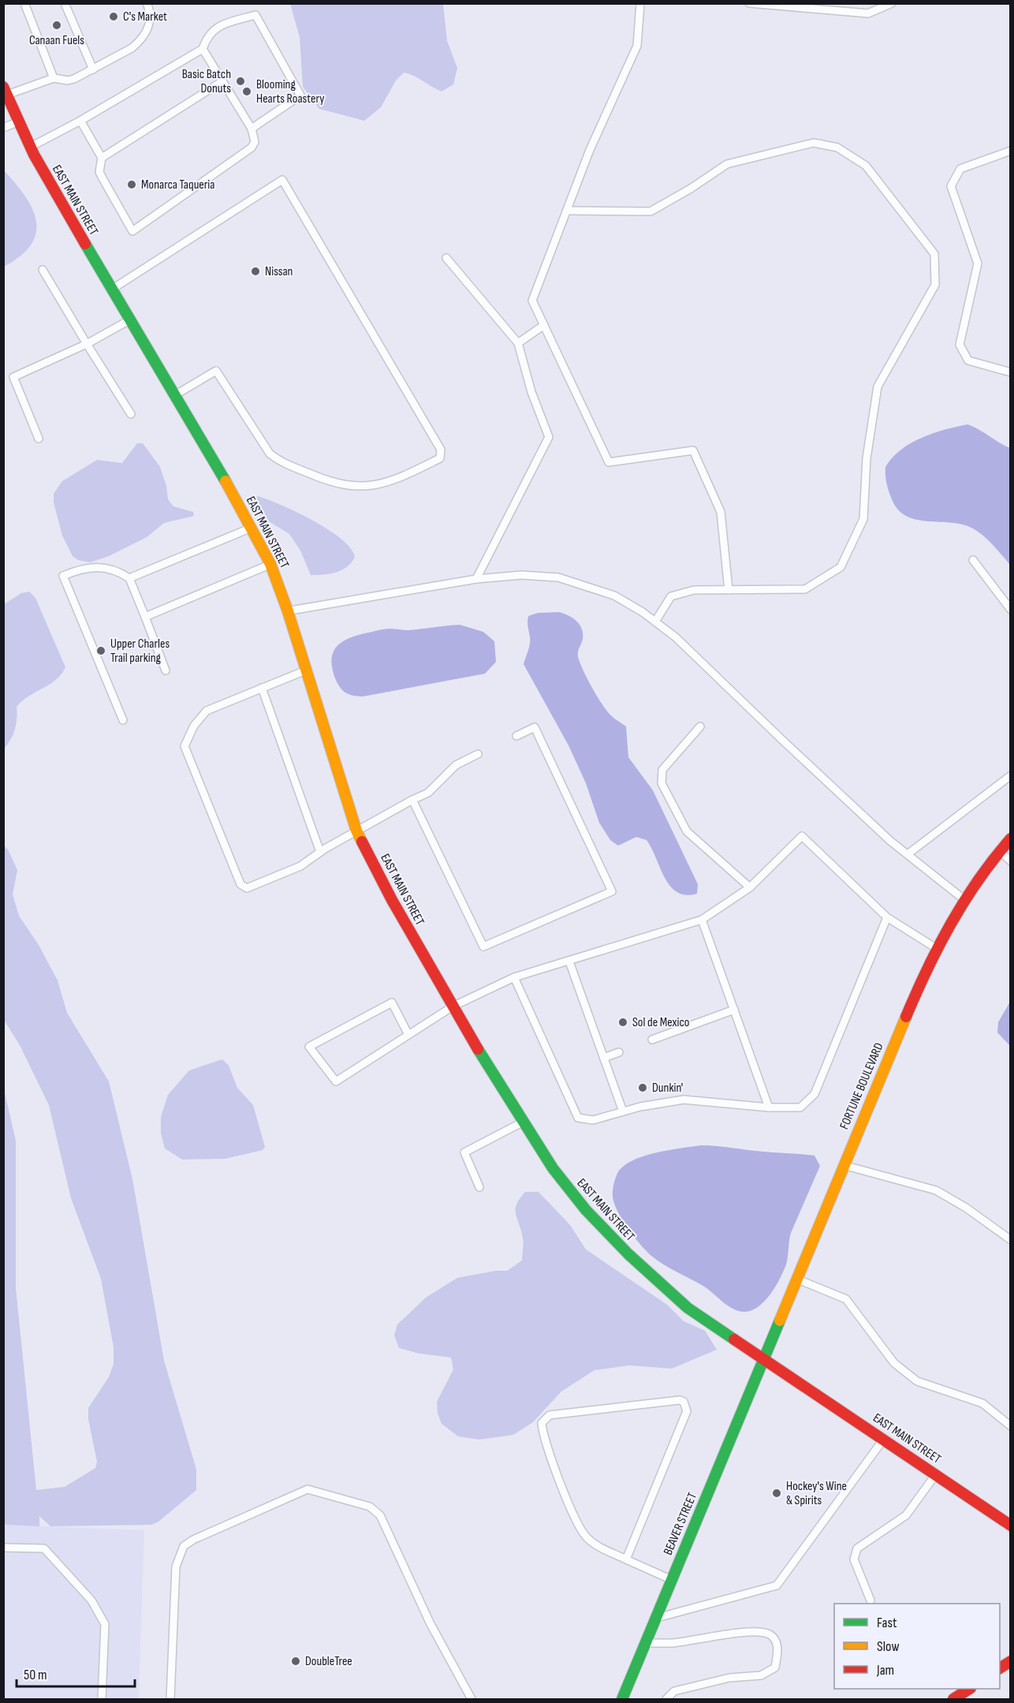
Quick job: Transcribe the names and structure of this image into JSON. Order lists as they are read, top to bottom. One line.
{"streets":{"main road":["EAST MAIN STREET","FORTUNE BOULEVARD","BEAVER STREET"]},"crossings":[["EAST MAIN STREET","FORTUNE BOULEVARD"],["EAST MAIN STREET","BEAVER STREET"],["FORTUNE BOULEVARD","BEAVER STREET"]],"places":["C's Market","Canaan Fuels","Basic Batch Donuts","Blooming Hearts Roastery","Monarca Taqueria","Nissan","Upper Charles Trail parking","Sol de Mexico","Dunkin'","Hockey's Wine & Spirits","DoubleTree"],"legend":["Fast","Slow","Jam"],"scale_bar":"50 m"}
